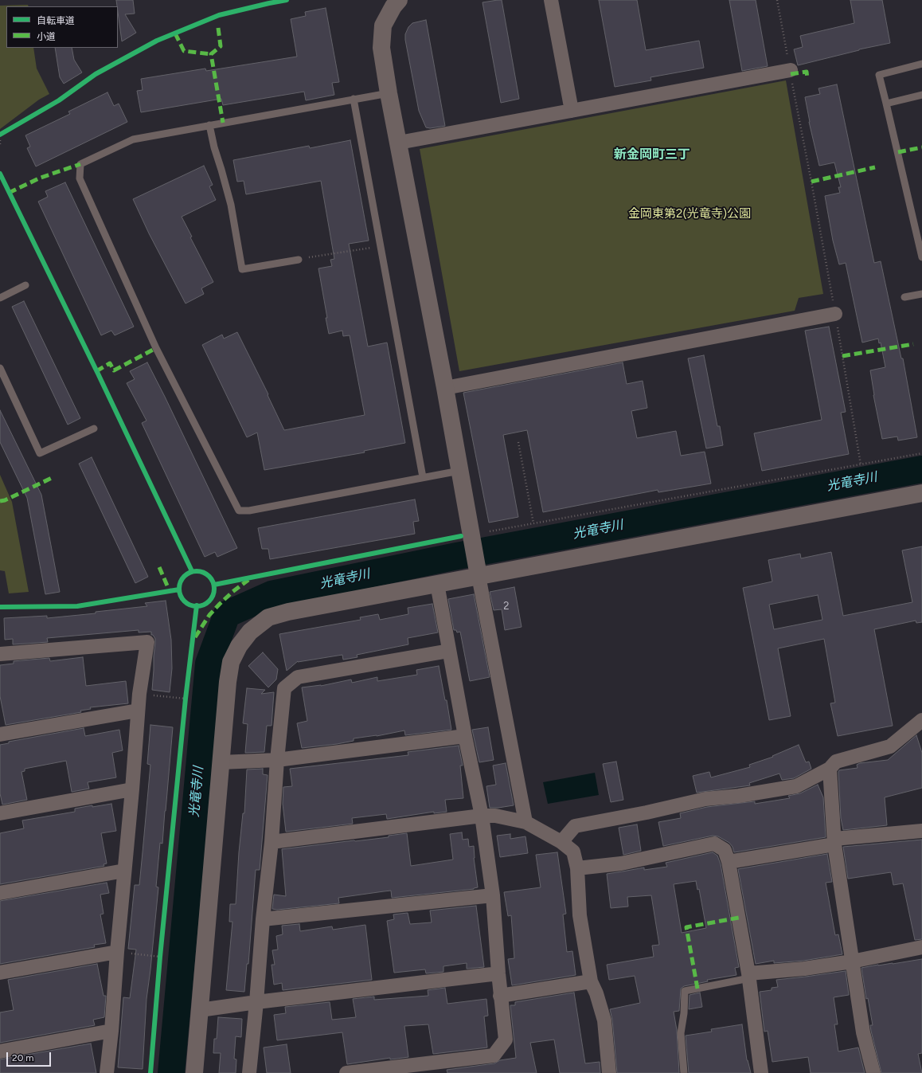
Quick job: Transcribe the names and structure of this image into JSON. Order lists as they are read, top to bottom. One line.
{"districts":["新金岡町三丁"],"water":["光竜寺川"],"parks":["金岡東第2(光竜寺)公園"],"house_numbers":["2"],"legend":["自転車道","小道"],"scale_bar":"20 m"}
